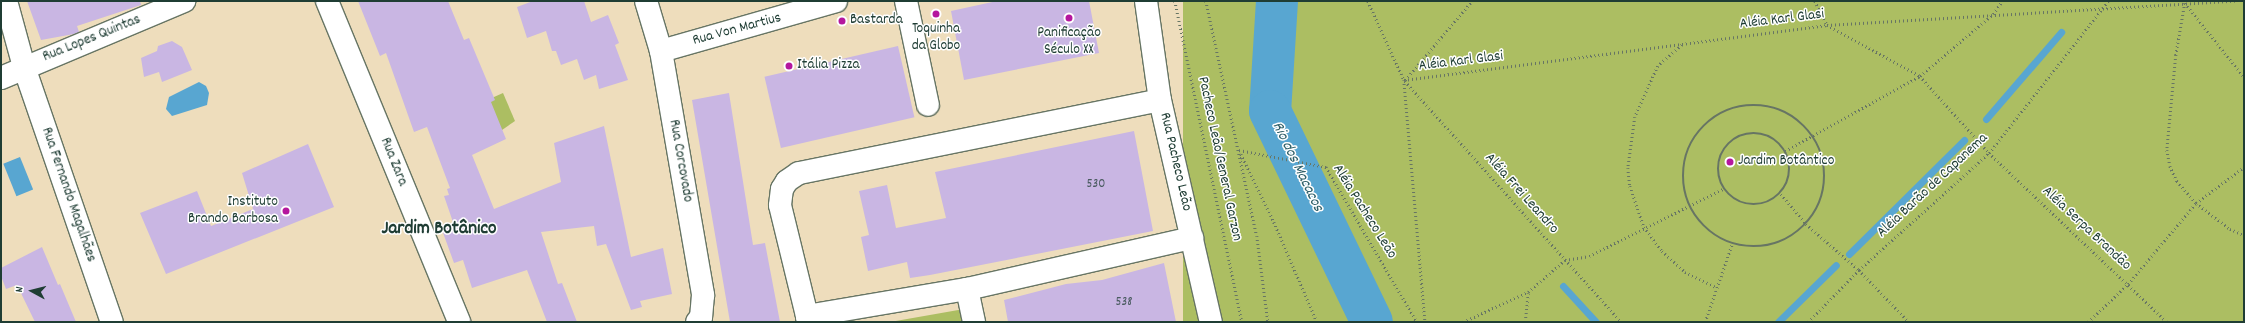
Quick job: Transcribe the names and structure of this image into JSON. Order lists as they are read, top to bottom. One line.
{"streets":{"street":["Rua Von Martius","Rua Lopes Quintas","Rua Corcovado","Rua Zara","Rua Pacheco Leão","Rua Fernando Magalhães"],"path":["Aléia Karl Glasi","Pacheco Leão/General Garzon","Aléia Barão de Capanema","Aléia Frei Leandro","Aléia Pacheco Leão","Aléia Serpa Brandão"]},"crossings":[["Aléia Karl Glasi","Aléia Barão de Capanema"],["Aléia Karl Glasi","Aléia Frei Leandro"],["Aléia Karl Glasi","Aléia Serpa Brandão"],["Rua Von Martius","Rua Corcovado"],["Rua Lopes Quintas","Rua Fernando Magalhães"],["Aléia Barão de Capanema","Aléia Serpa Brandão"]],"districts":["Jardim Botânico"],"water":["Rio dos Macacos"],"places":["Toquinha da Globo","Panificação Século XX","Bastarda","Itália Pizza","Jardim Botântico","Instituto Brando Barbosa"],"house_numbers":["530","538"],"north":"left"}
